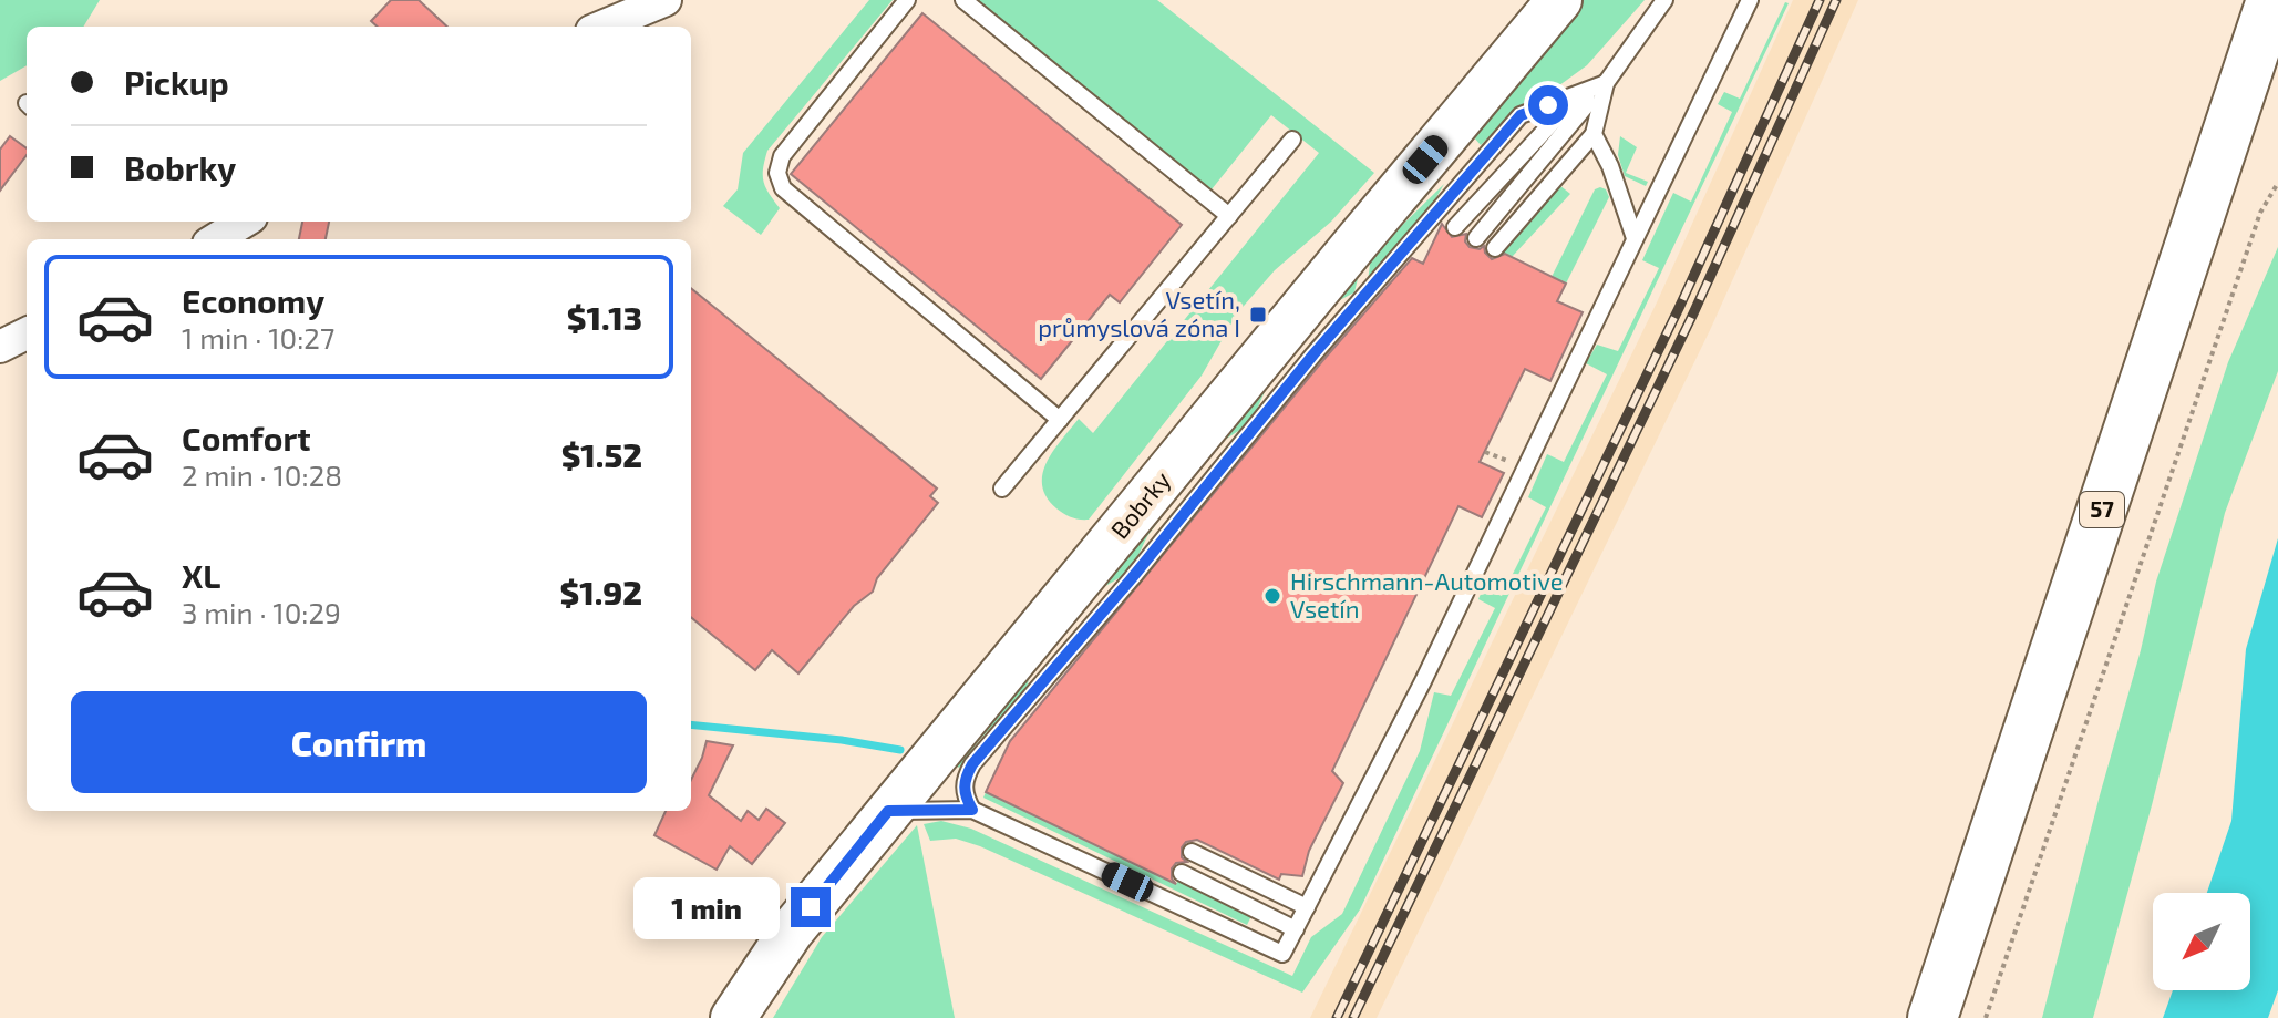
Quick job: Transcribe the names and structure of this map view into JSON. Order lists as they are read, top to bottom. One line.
{"streets":{"main road":["57"],"street":["Bobrky"]},"places":{"transit":["Vsetín, průmyslová zóna I"],"other":["Hirschmann-Automotive Vsetín"]},"north":"bottom left","page":{"banner":["Pickup","Bobrky"],"list":[{"name":"Economy","note":"1 min · 10:27","value":"$1.13"},{"name":"Comfort","note":"2 min · 10:28","value":"$1.52"},{"name":"XL","note":"3 min · 10:29","value":"$1.92"}],"buttons":"Confirm","bubble":"1 min"}}
